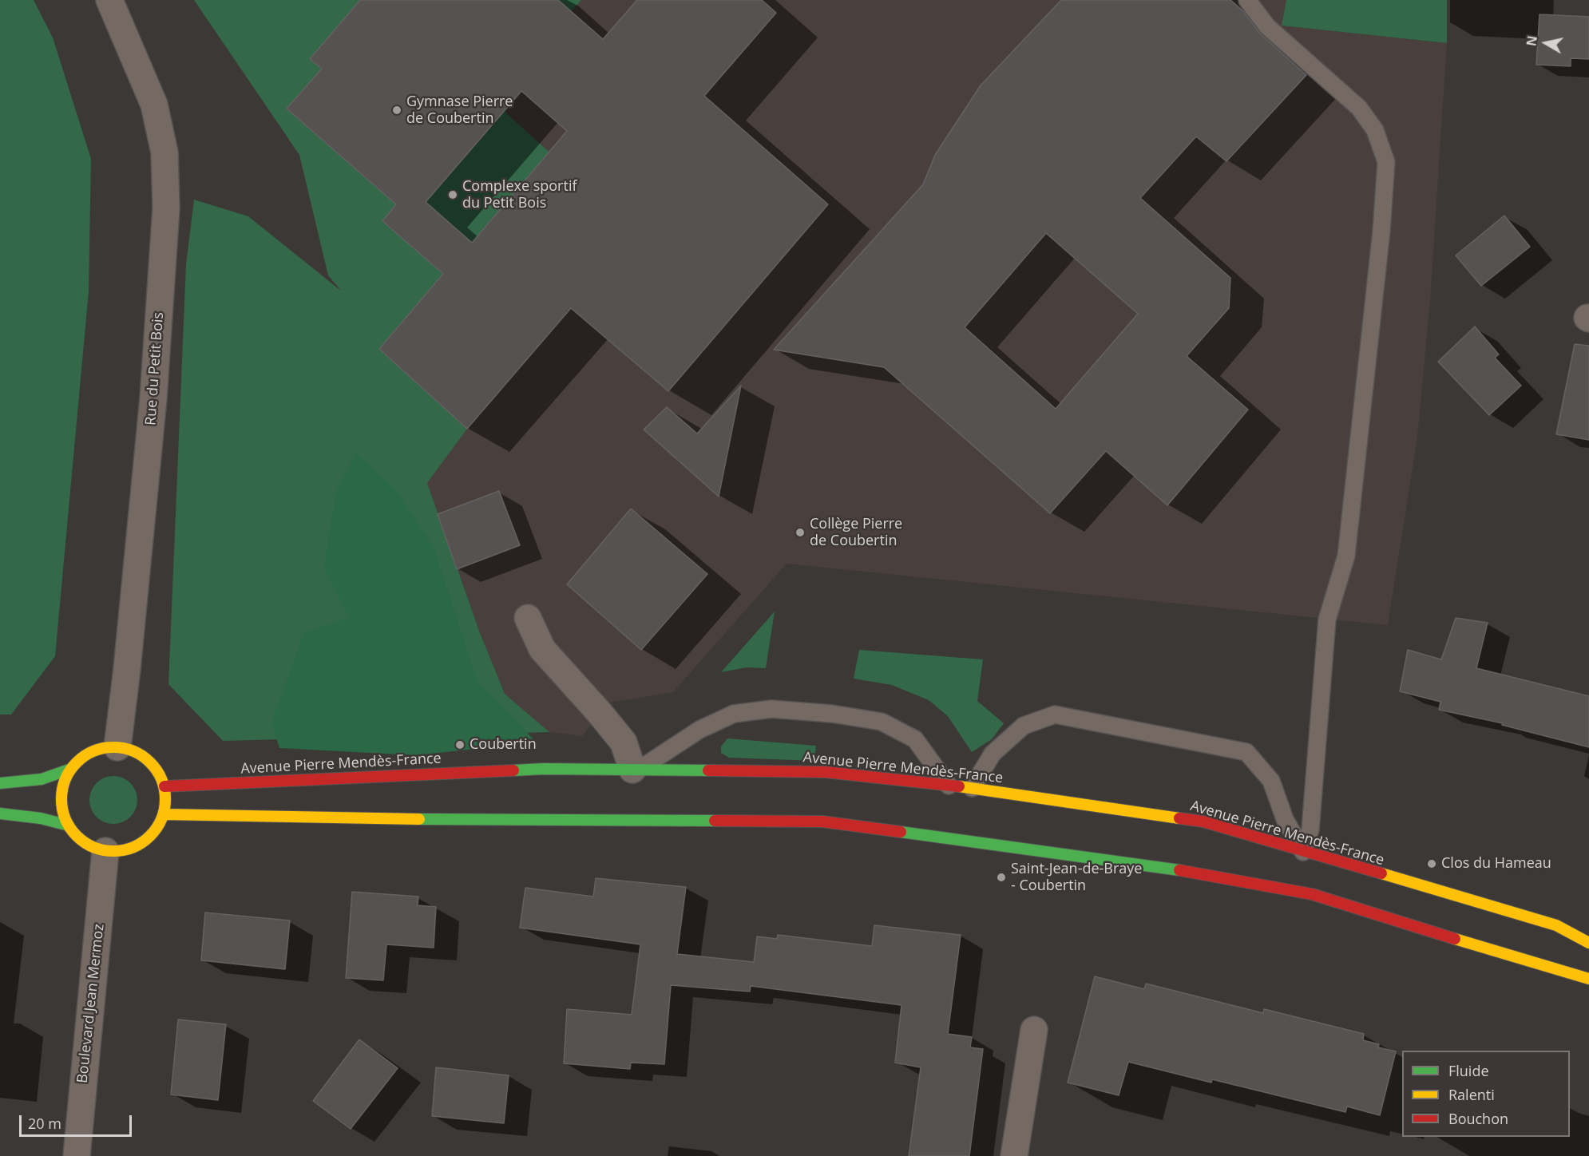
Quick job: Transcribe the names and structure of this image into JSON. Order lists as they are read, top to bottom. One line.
{"streets":{"street":["Rue du Petit Bois","Avenue Pierre Mendès-France","Boulevard Jean Mermoz"]},"crossings":[["Rue du Petit Bois","Avenue Pierre Mendès-France"],["Rue du Petit Bois","Boulevard Jean Mermoz"],["Avenue Pierre Mendès-France","Boulevard Jean Mermoz"]],"places":["Gymnase Pierre de Coubertin","Complexe sportif du Petit Bois","Collège Pierre de Coubertin","Coubertin","Clos du Hameau","Saint-Jean-de-Braye - Coubertin"],"legend":["Fluide","Ralenti","Bouchon"],"scale_bar":"20 m","north":"left"}
